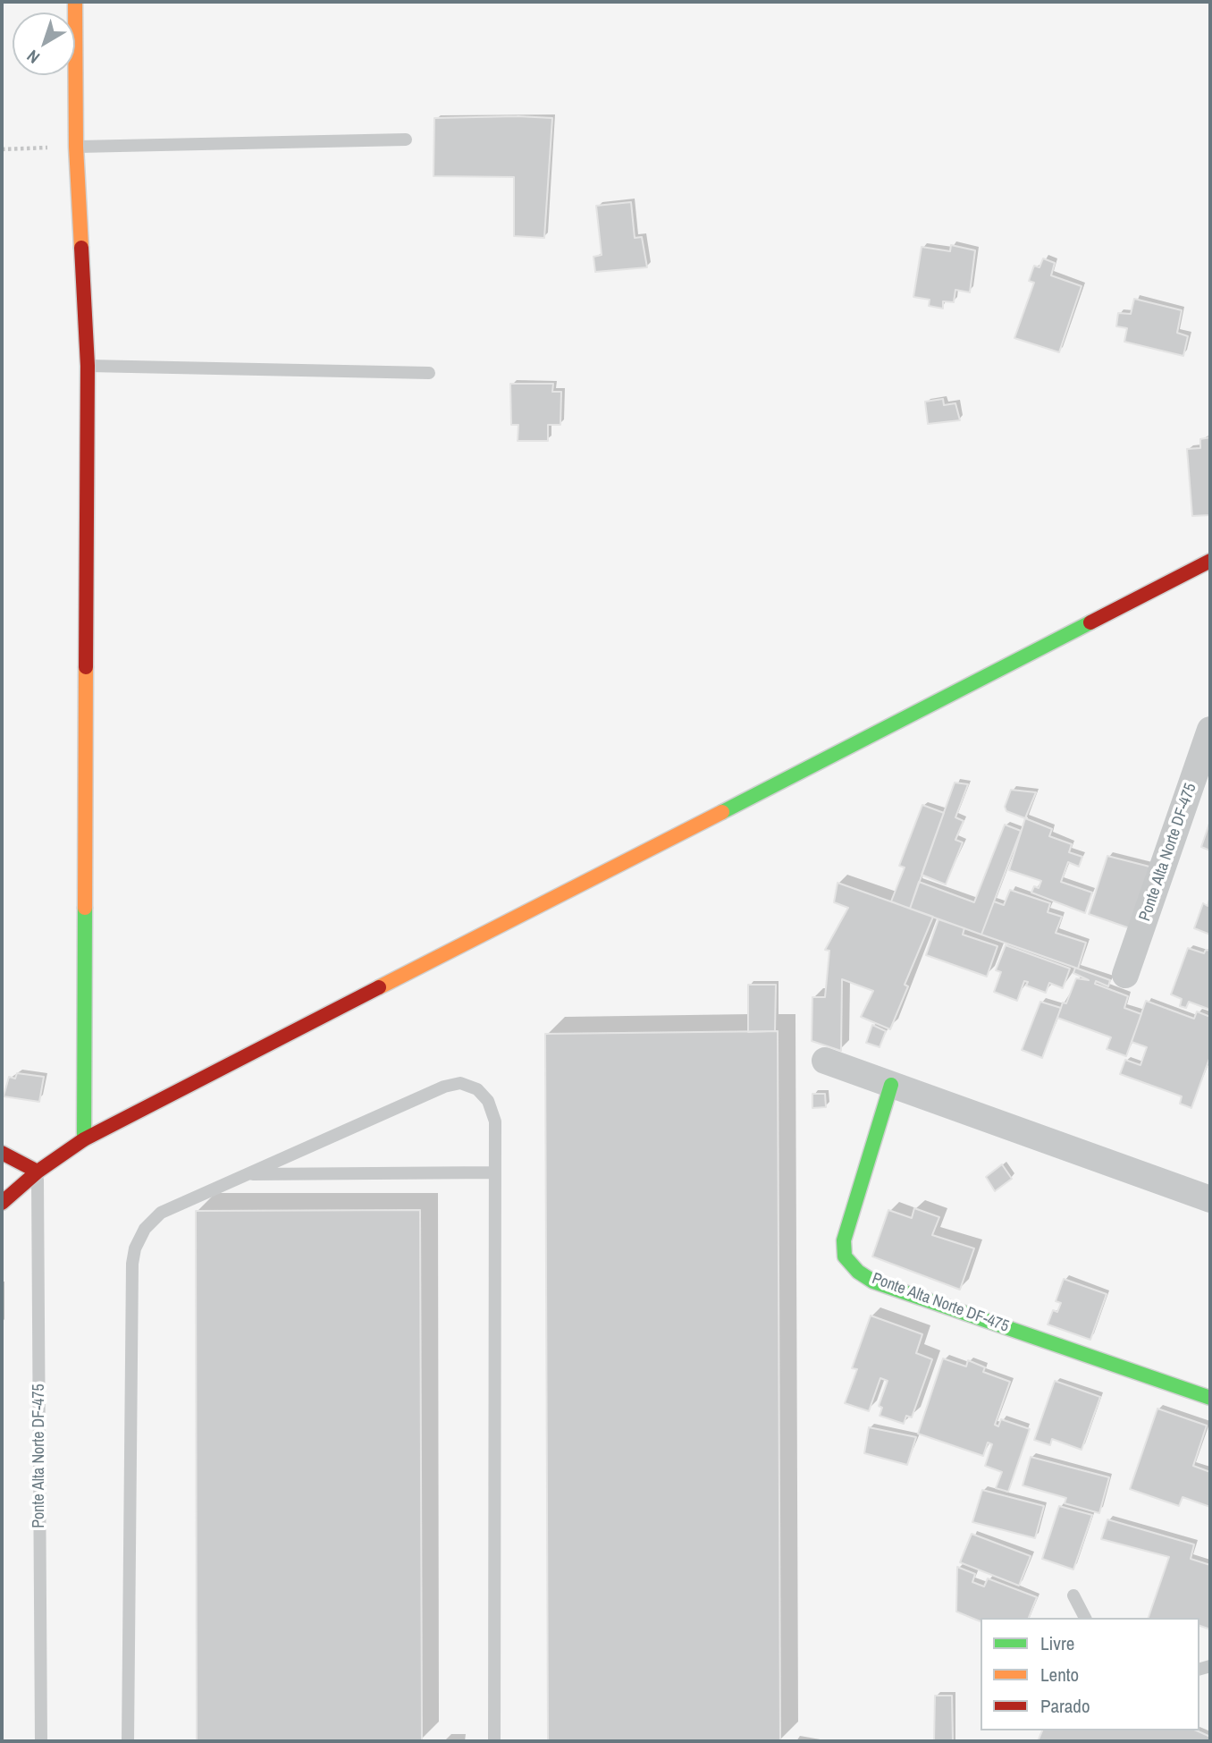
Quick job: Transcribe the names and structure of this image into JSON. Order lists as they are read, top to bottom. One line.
{"streets":{"street":["Ponte Alta Norte DF-475"]},"legend":["Livre","Lento","Parado"],"north":"bottom left"}
